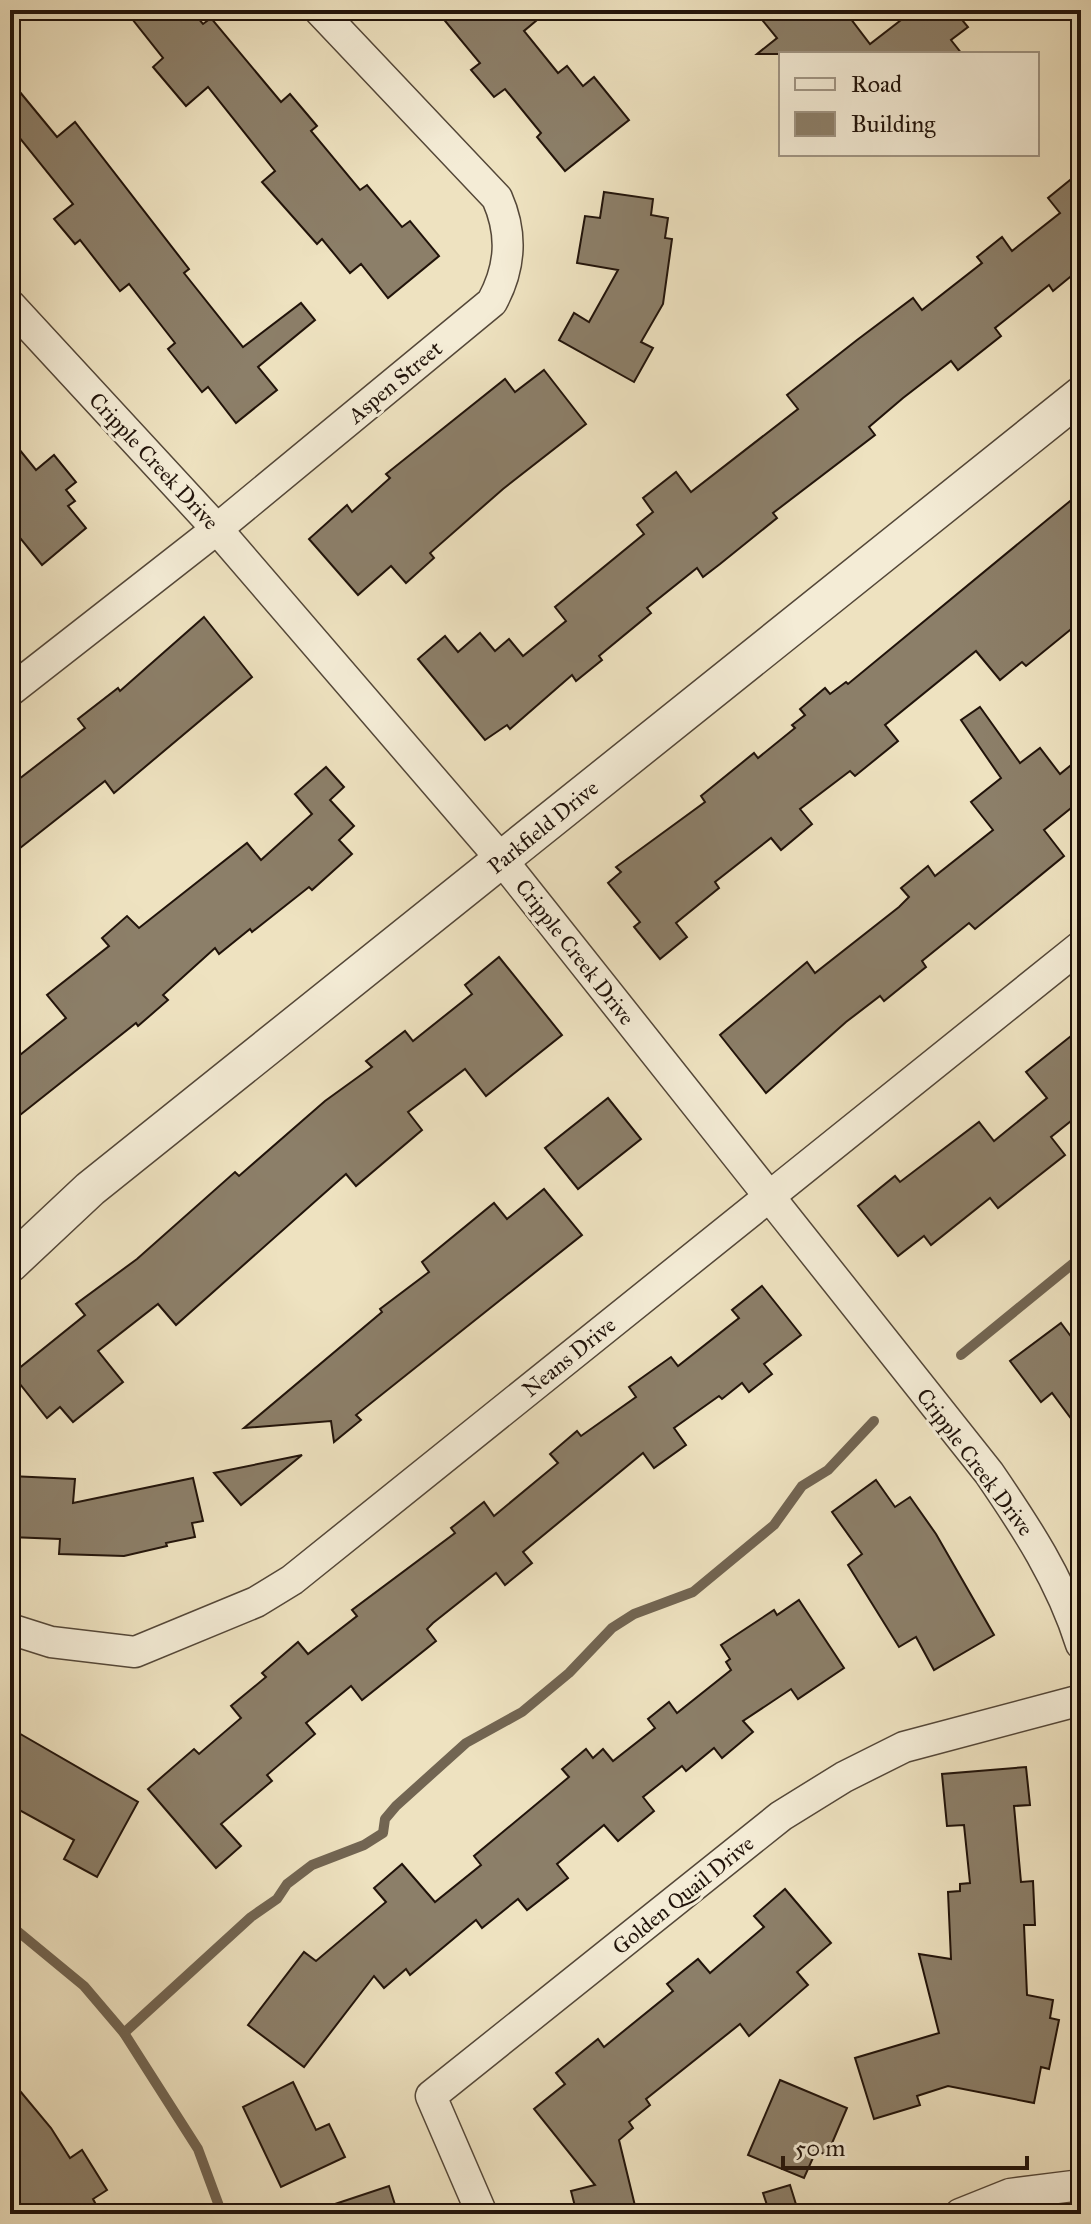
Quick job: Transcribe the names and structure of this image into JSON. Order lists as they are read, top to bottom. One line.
{"streets":{"street":["Aspen Street","Cripple Creek Drive","Parkfield Drive","Neans Drive","Golden Quail Drive"]},"crossings":[["Aspen Street","Cripple Creek Drive"],["Cripple Creek Drive","Parkfield Drive"],["Cripple Creek Drive","Neans Drive"]],"legend":["Road","Building"],"scale_bar":"50 m"}
